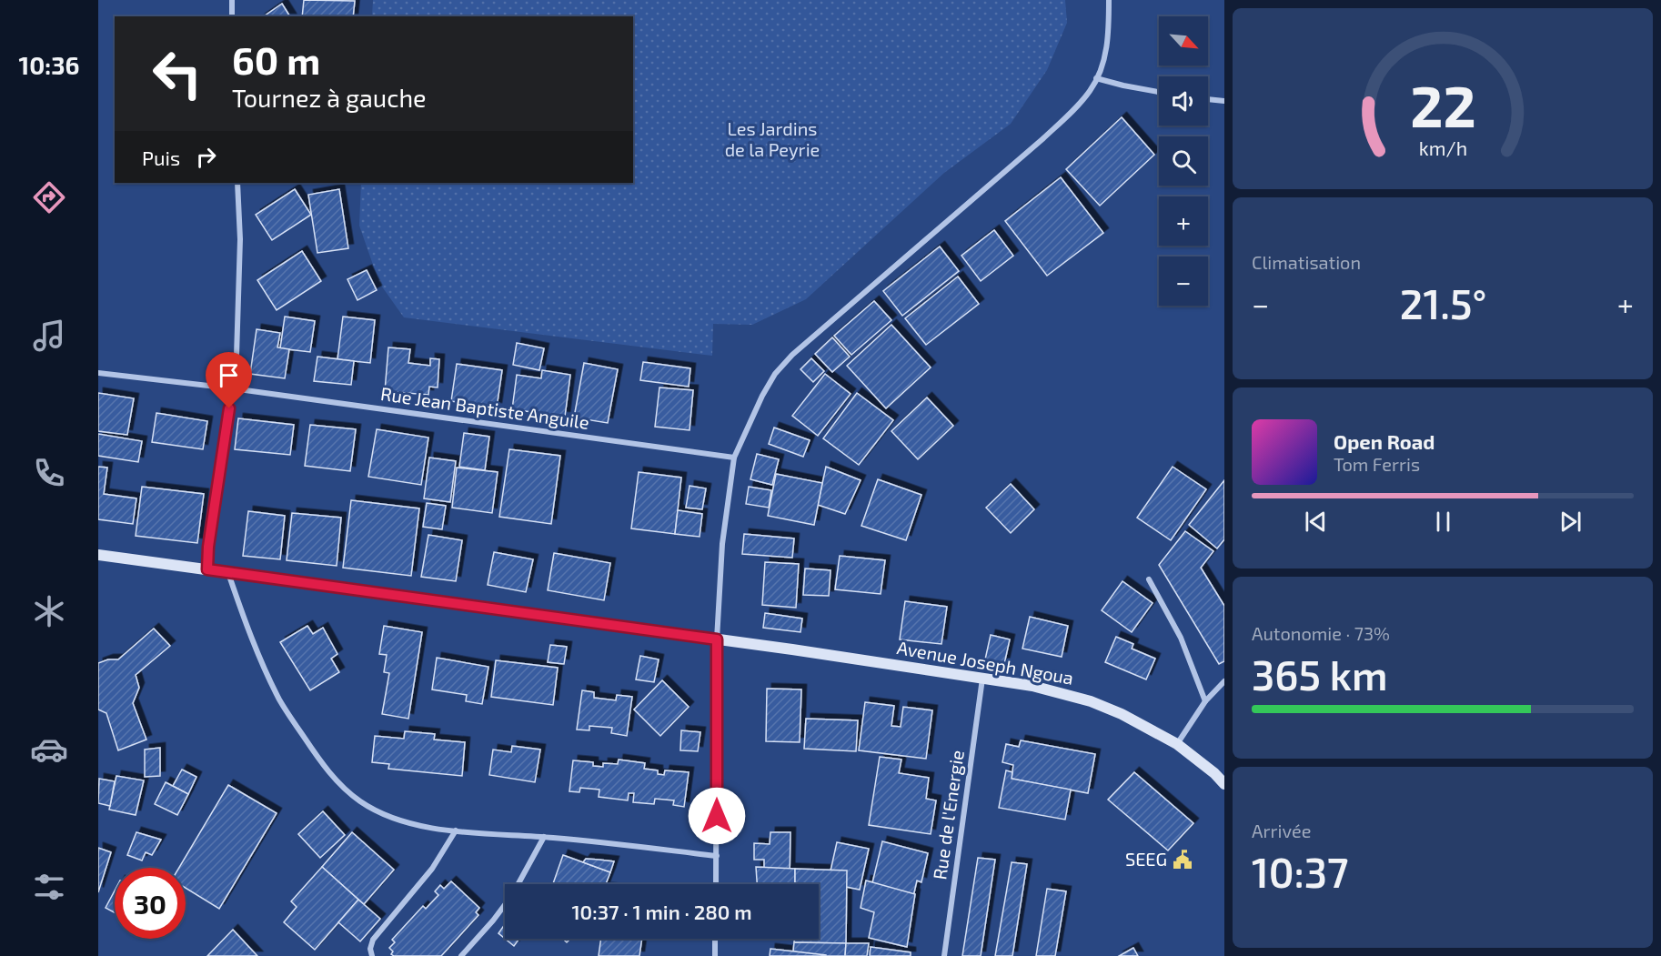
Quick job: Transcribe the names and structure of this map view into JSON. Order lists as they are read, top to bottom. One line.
{"streets":{"main road":["Avenue Joseph Ngoua"],"street":["Rue Jean Baptiste Anguile","Rue de l'Energie"]},"crossings":[["Avenue Joseph Ngoua","Rue de l'Energie"]],"parks":["Les Jardins de la Peyrie"],"places":{"public building":["SEEG"]},"north":"bottom right","page":{"tabs":"10:36","map_buttons":["+","−"],"turn":["60 m","Tournez à gauche"],"then":"Puis","tile":["Climatisation",["Autonomie · 73%","365 km"],["Arrivée","10:37"]],"heat":["−","21.5°","+"],"song":["Open Road","Tom Ferris"],"limit":"30","trip":"10:37 · 1 min · 280 m","gauge":["22","km/h"]}}
